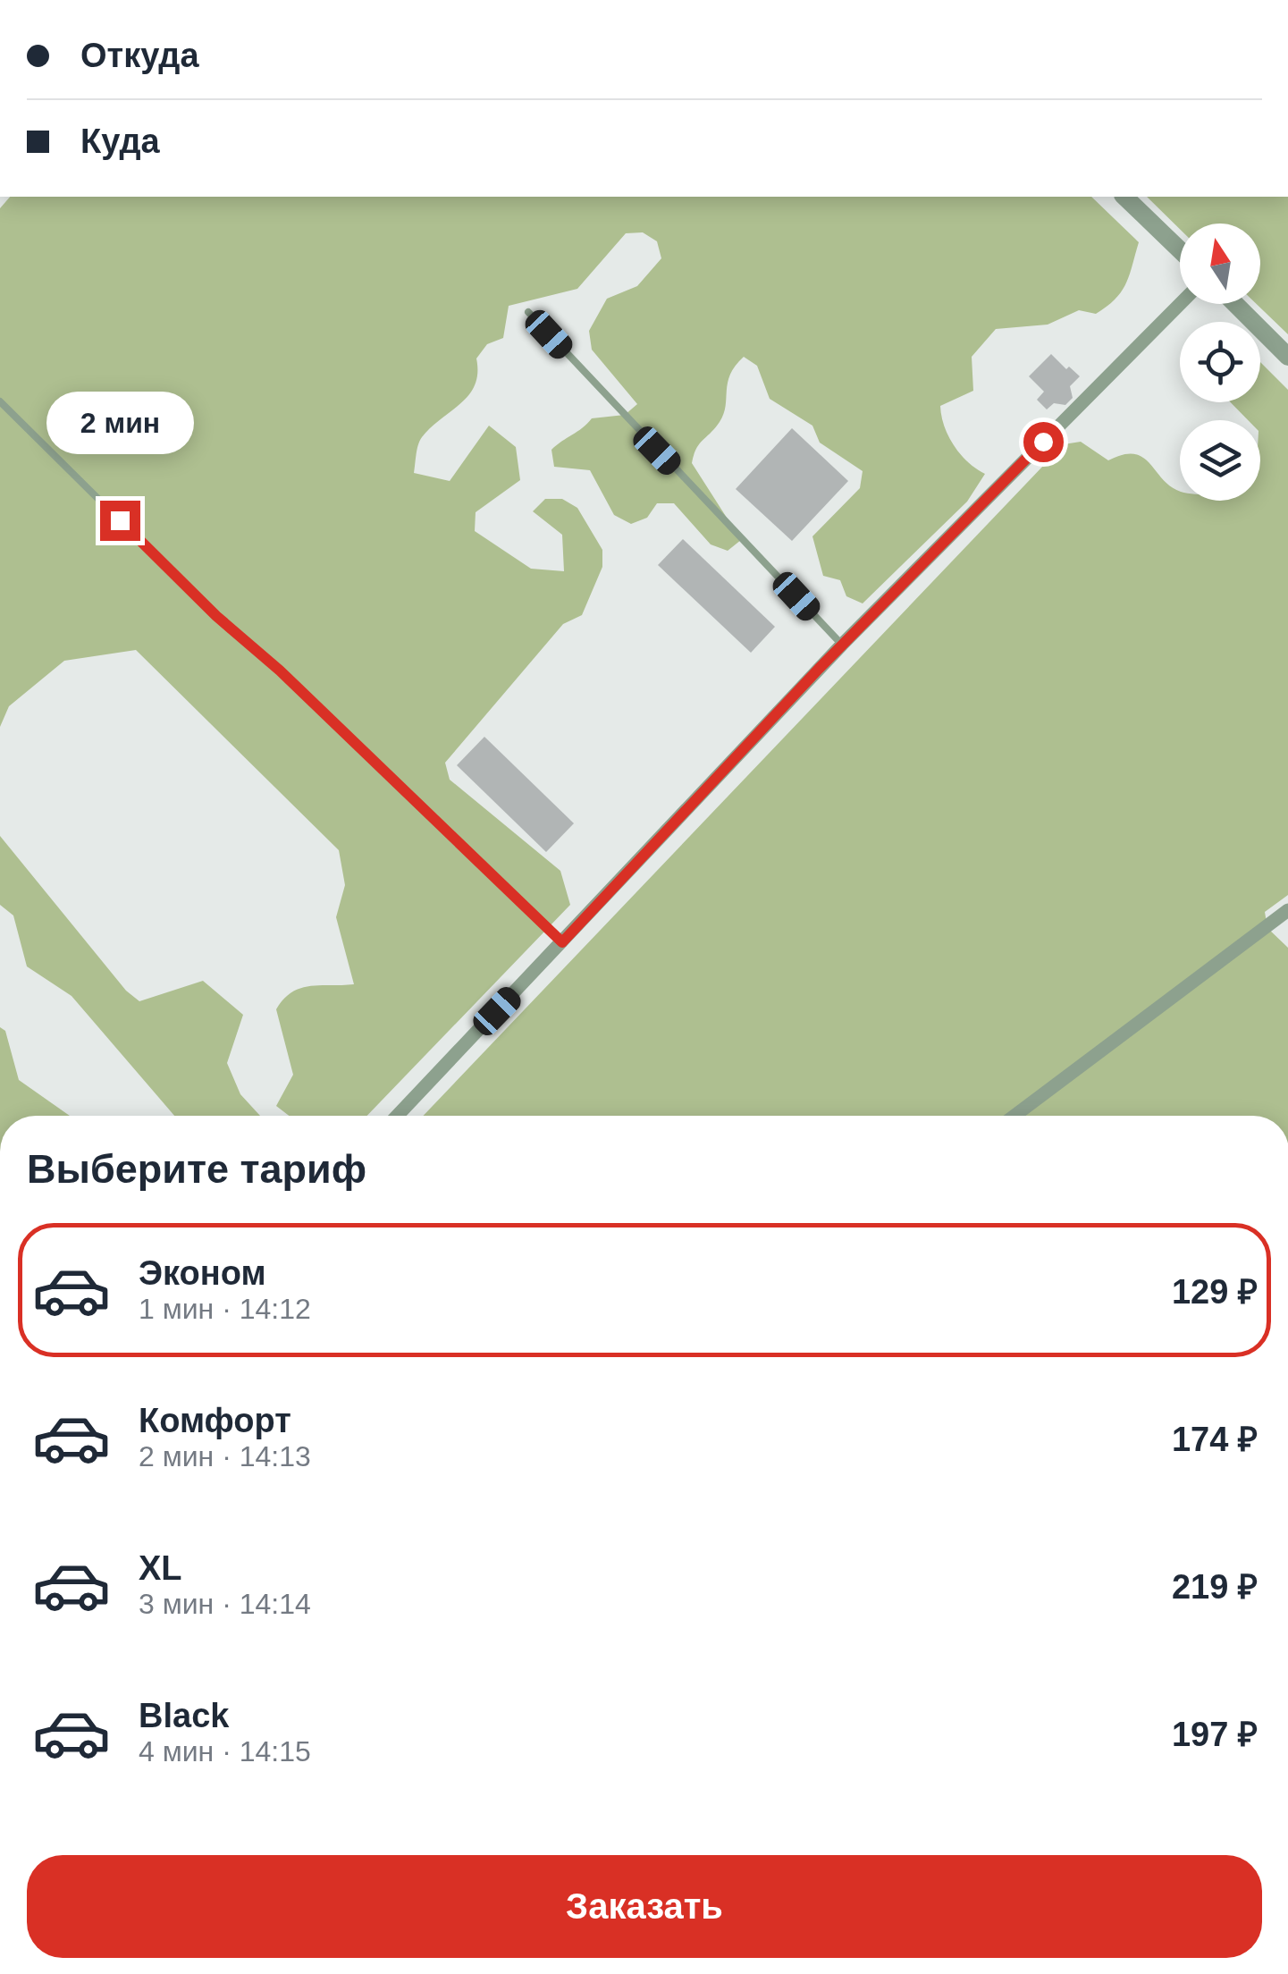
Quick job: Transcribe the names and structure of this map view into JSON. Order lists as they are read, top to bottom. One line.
{"north":"top","page":{"banner":["Откуда","Куда"],"bubble":"2 мин","heading":"Выберите тариф","list":[{"name":"Эконом","note":"1 мин · 14:12","value":"129 ₽"},{"name":"Комфорт","note":"2 мин · 14:13","value":"174 ₽"},{"name":"XL","note":"3 мин · 14:14","value":"219 ₽"},{"name":"Black","note":"4 мин · 14:15","value":"197 ₽"}],"buttons":"Заказать"}}
